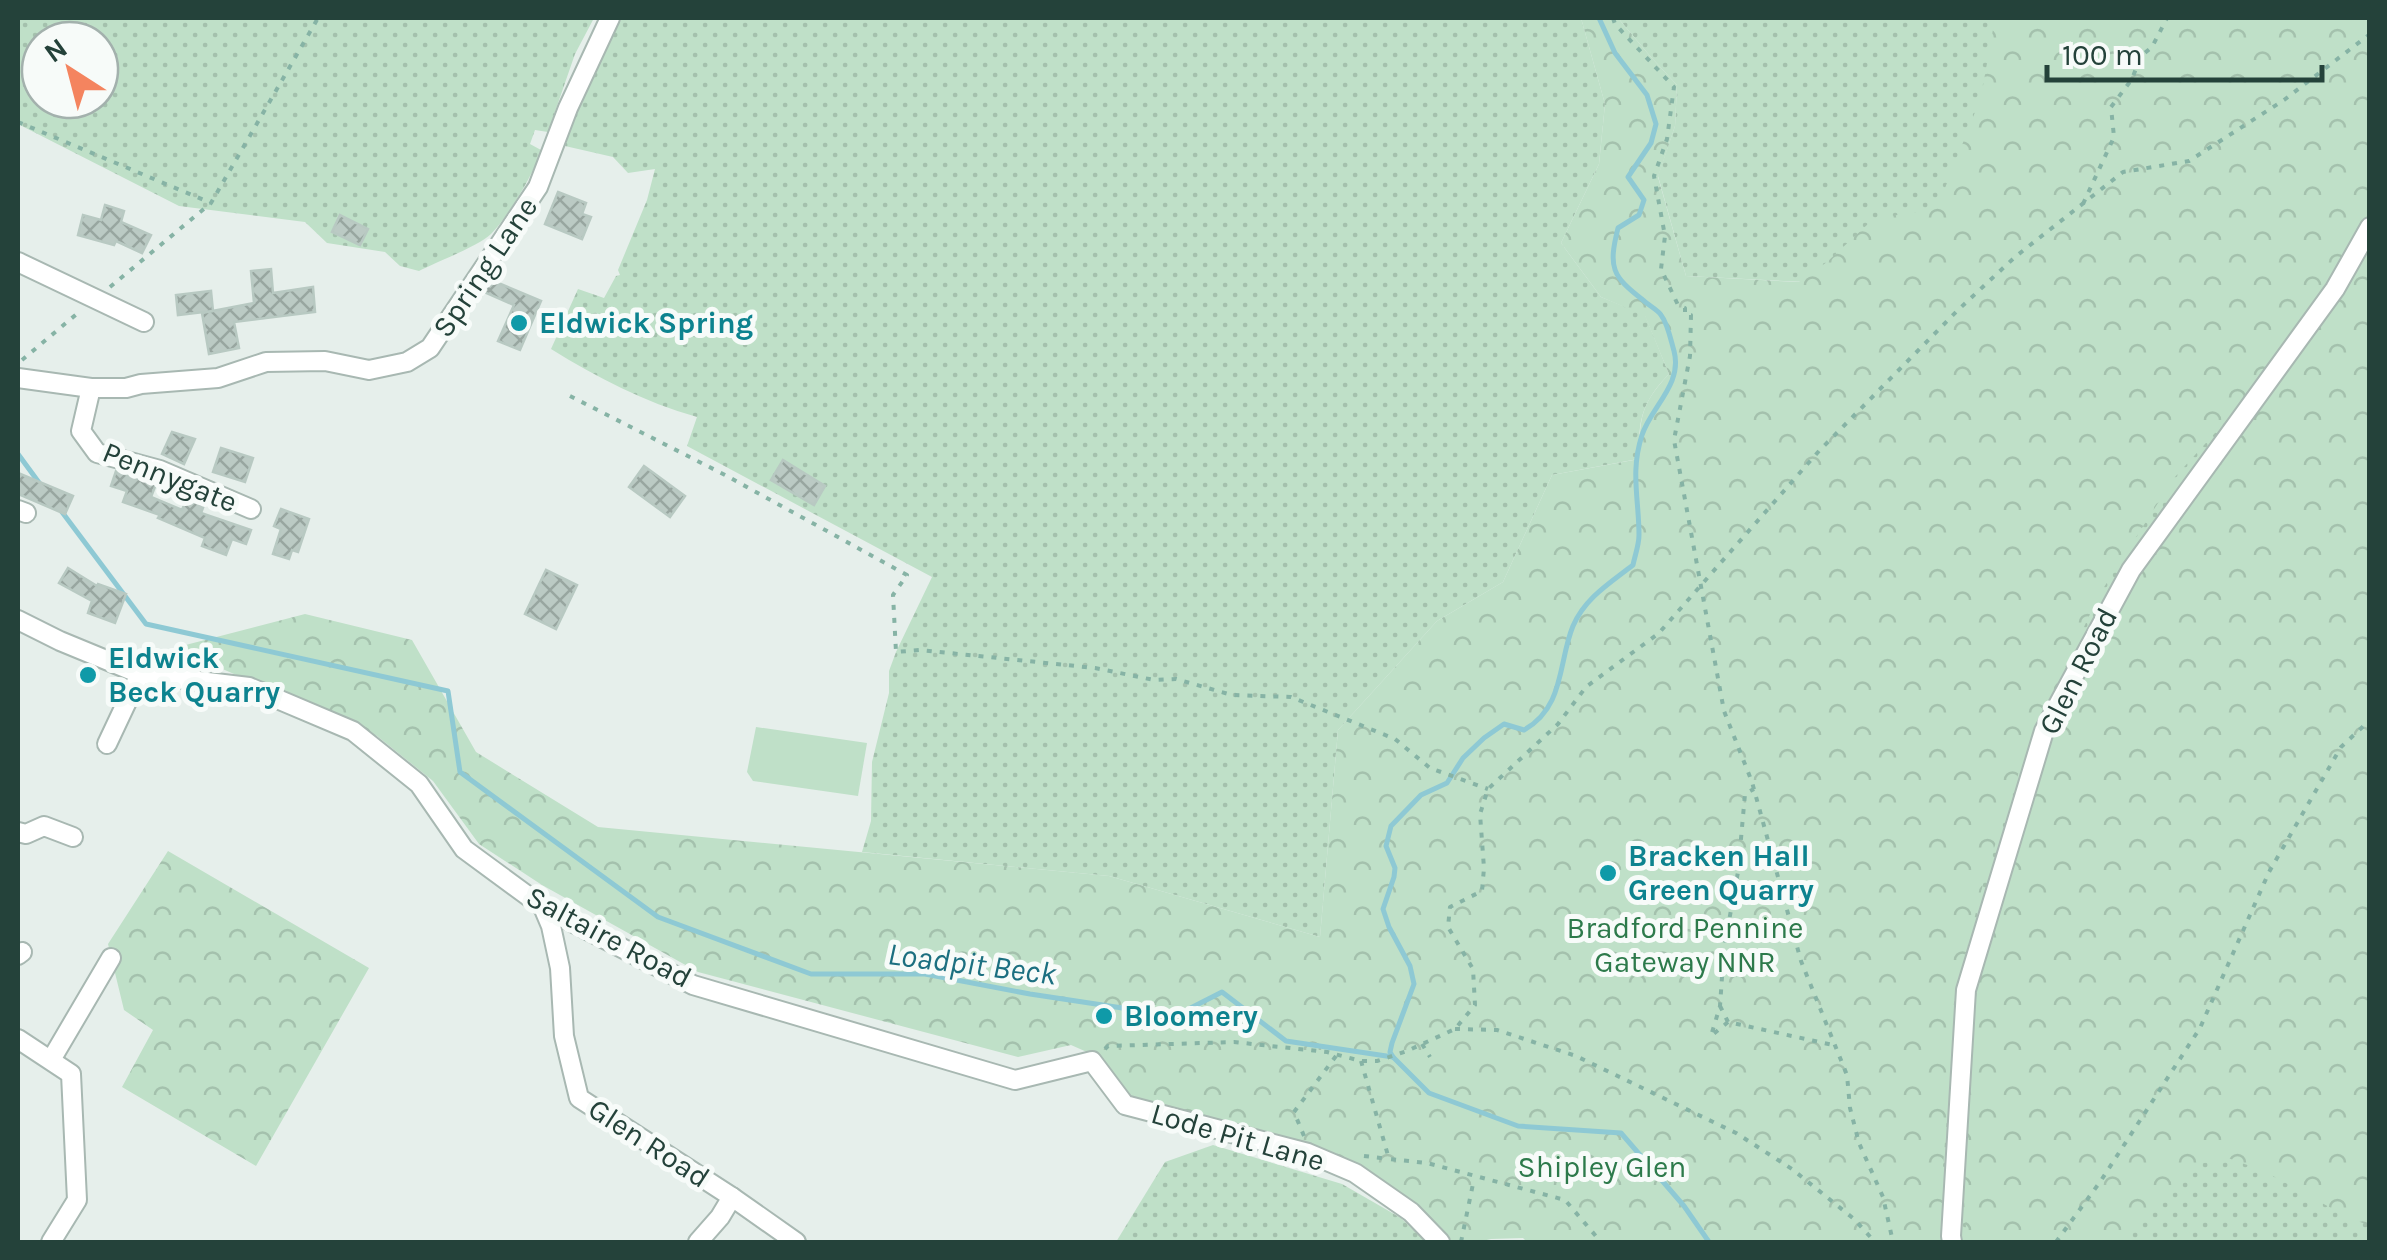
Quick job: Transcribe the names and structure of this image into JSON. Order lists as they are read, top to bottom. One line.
{"streets":{"street":["Spring Lane","Pennygate","Glen Road","Saltaire Road","Lode Pit Lane"]},"crossings":[["Spring Lane","Pennygate"],["Glen Road","Saltaire Road"],["Saltaire Road","Lode Pit Lane"]],"water":["Loadpit Beck"],"parks":["Bradford Pennine Gateway NNR","Shipley Glen"],"places":["Eldwick Spring","Eldwick Beck Quarry","Bracken Hall Green Quarry","Bloomery"],"scale_bar":"100 m","north":"top left"}
